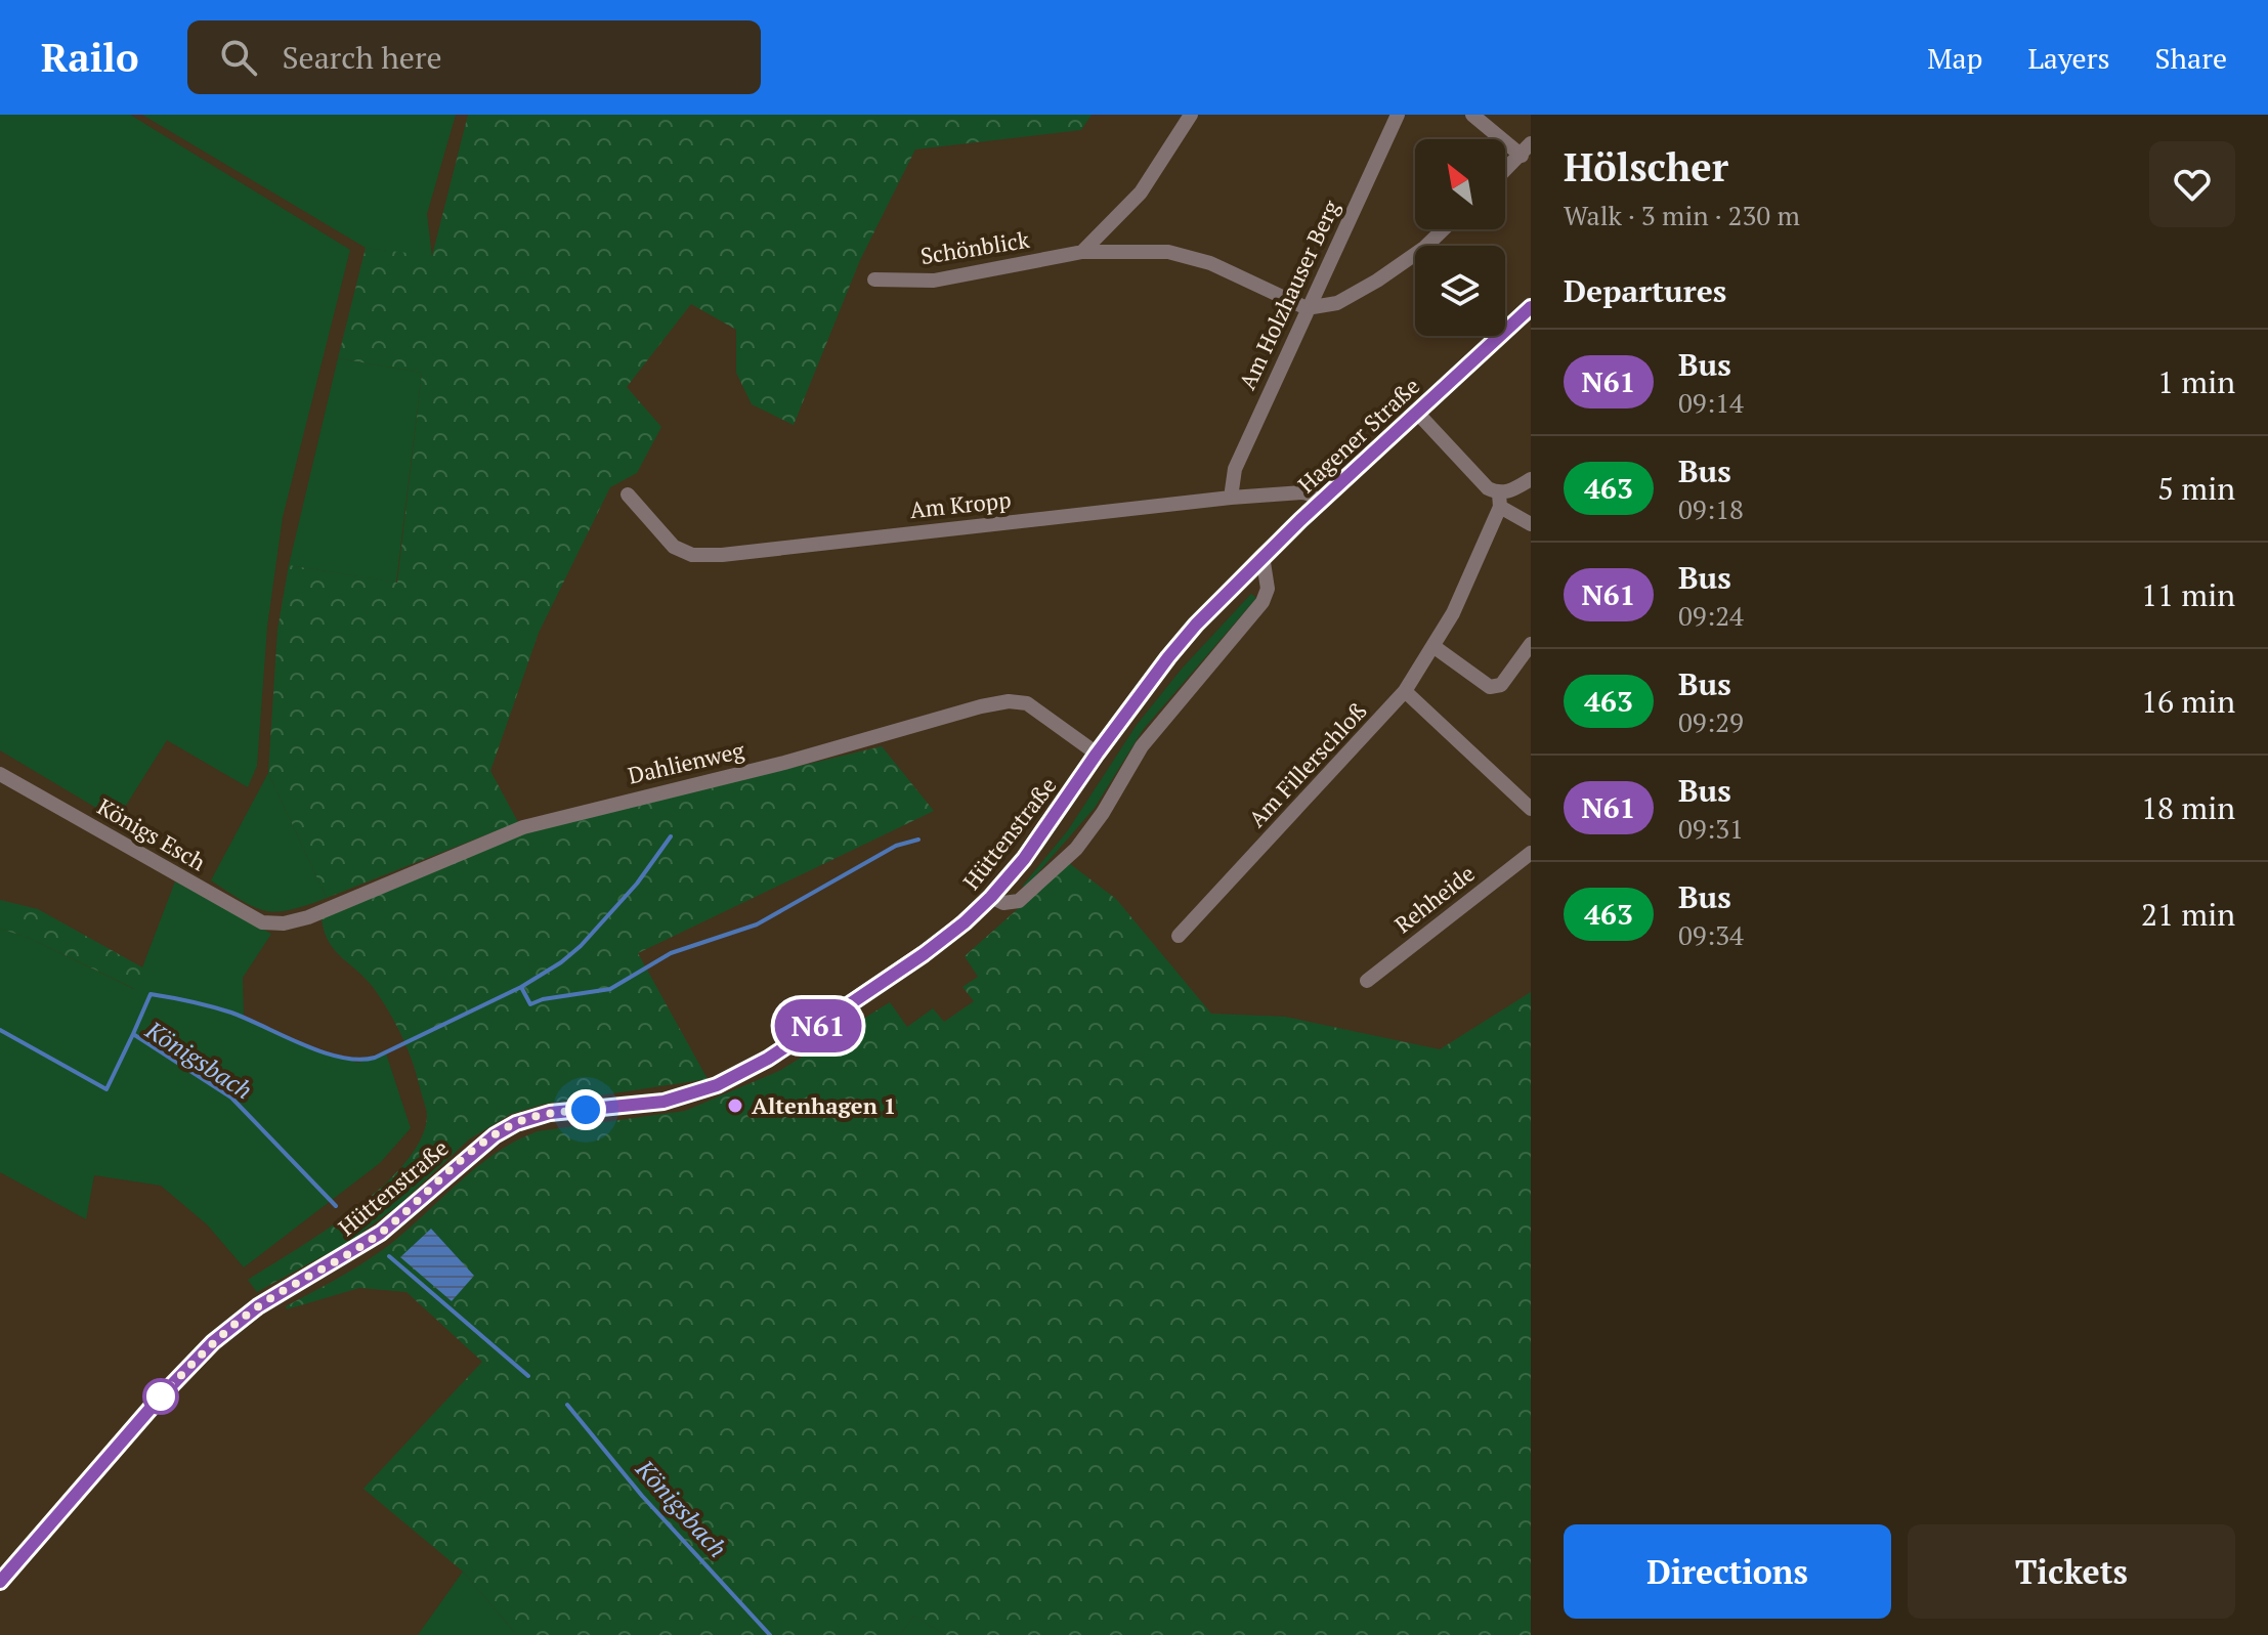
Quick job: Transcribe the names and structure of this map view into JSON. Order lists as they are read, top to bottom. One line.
{"streets":{"main road":["Hagener Straße","Hüttenstraße"],"street":["Schönblick","Am Holzhauser Berg","Am Kropp","Dahlienweg","Am Fillerschloß","Königs Esch","Rehheide"]},"crossings":[["Schönblick","Am Holzhauser Berg"],["Am Holzhauser Berg","Am Kropp"],["Hagener Straße","Am Kropp"],["Hagener Straße","Dahlienweg"],["Hagener Straße","Hüttenstraße"],["Dahlienweg","Hüttenstraße"],["Dahlienweg","Königs Esch"]],"water":["Königsbach"],"places":["Altenhagen 1"],"lines":["bus line N61"],"north":"top left","page":{"header":"Railo","search":"Search here","nav":["Map","Layers","Share"],"on_map":"N61","heading":[["Hölscher","Walk · 3 min · 230 m"],"Departures"],"list":[{"mark":"N61","name":"Bus","note":"09:14","value":"1 min"},{"mark":"463","name":"Bus","note":"09:18","value":"5 min"},{"mark":"N61","name":"Bus","note":"09:24","value":"11 min"},{"mark":"463","name":"Bus","note":"09:29","value":"16 min"},{"mark":"N61","name":"Bus","note":"09:31","value":"18 min"},{"mark":"463","name":"Bus","note":"09:34","value":"21 min"}],"buttons":["Directions","Tickets"]}}
